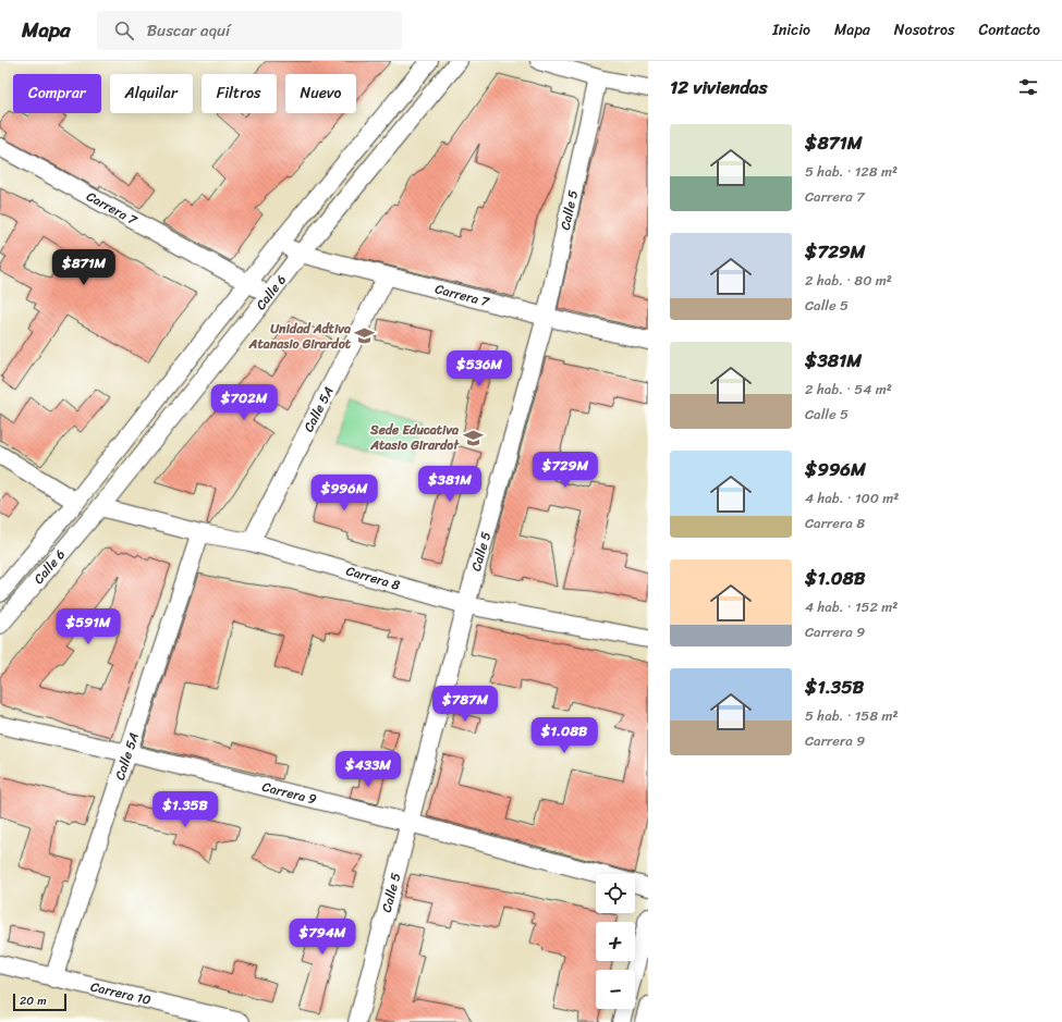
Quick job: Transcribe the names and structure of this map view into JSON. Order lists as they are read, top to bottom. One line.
{"streets":{"street":["Carrera 7","Calle 5","Calle 6","Calle 5A","Carrera 8","Carrera 9","Carrera 10"]},"crossings":[["Carrera 7","Calle 5"],["Carrera 7","Calle 6"],["Carrera 7","Calle 5A"],["Calle 5","Carrera 8"],["Calle 5","Carrera 9"],["Calle 6","Carrera 8"],["Calle 5A","Carrera 8"],["Calle 5A","Carrera 9"],["Calle 5A","Carrera 10"]],"places":{"school or university":["Unidad Adtiva Atanasio Girardot","Sede Educativa Atasio Girardot"]},"scale_bar":"20 m","page":{"header":"Mapa","search":"Buscar aquí","nav":["Inicio","Mapa","Nosotros","Contacto"],"heading":"12 viviendas","chip":["Comprar","Alquilar","Filtros","Nuevo"],"list":[{"name":"$871M","note":"5 hab. · 128 m² · Carrera 7"},{"name":"$729M","note":"2 hab. · 80 m² · Calle 5"},{"name":"$381M","note":"2 hab. · 54 m² · Calle 5"},{"name":"$996M","note":"4 hab. · 100 m² · Carrera 8"},{"name":"$1.08B","note":"4 hab. · 152 m² · Carrera 9"},{"name":"$1.35B","note":"5 hab. · 158 m² · Carrera 9"}],"price":["$871M","$536M","$702M","$729M","$381M","$996M","$591M","$787M","$1.08B","$433M","$1.35B","$794M"],"map_buttons":["+","−"],"scale":"20 m"}}
